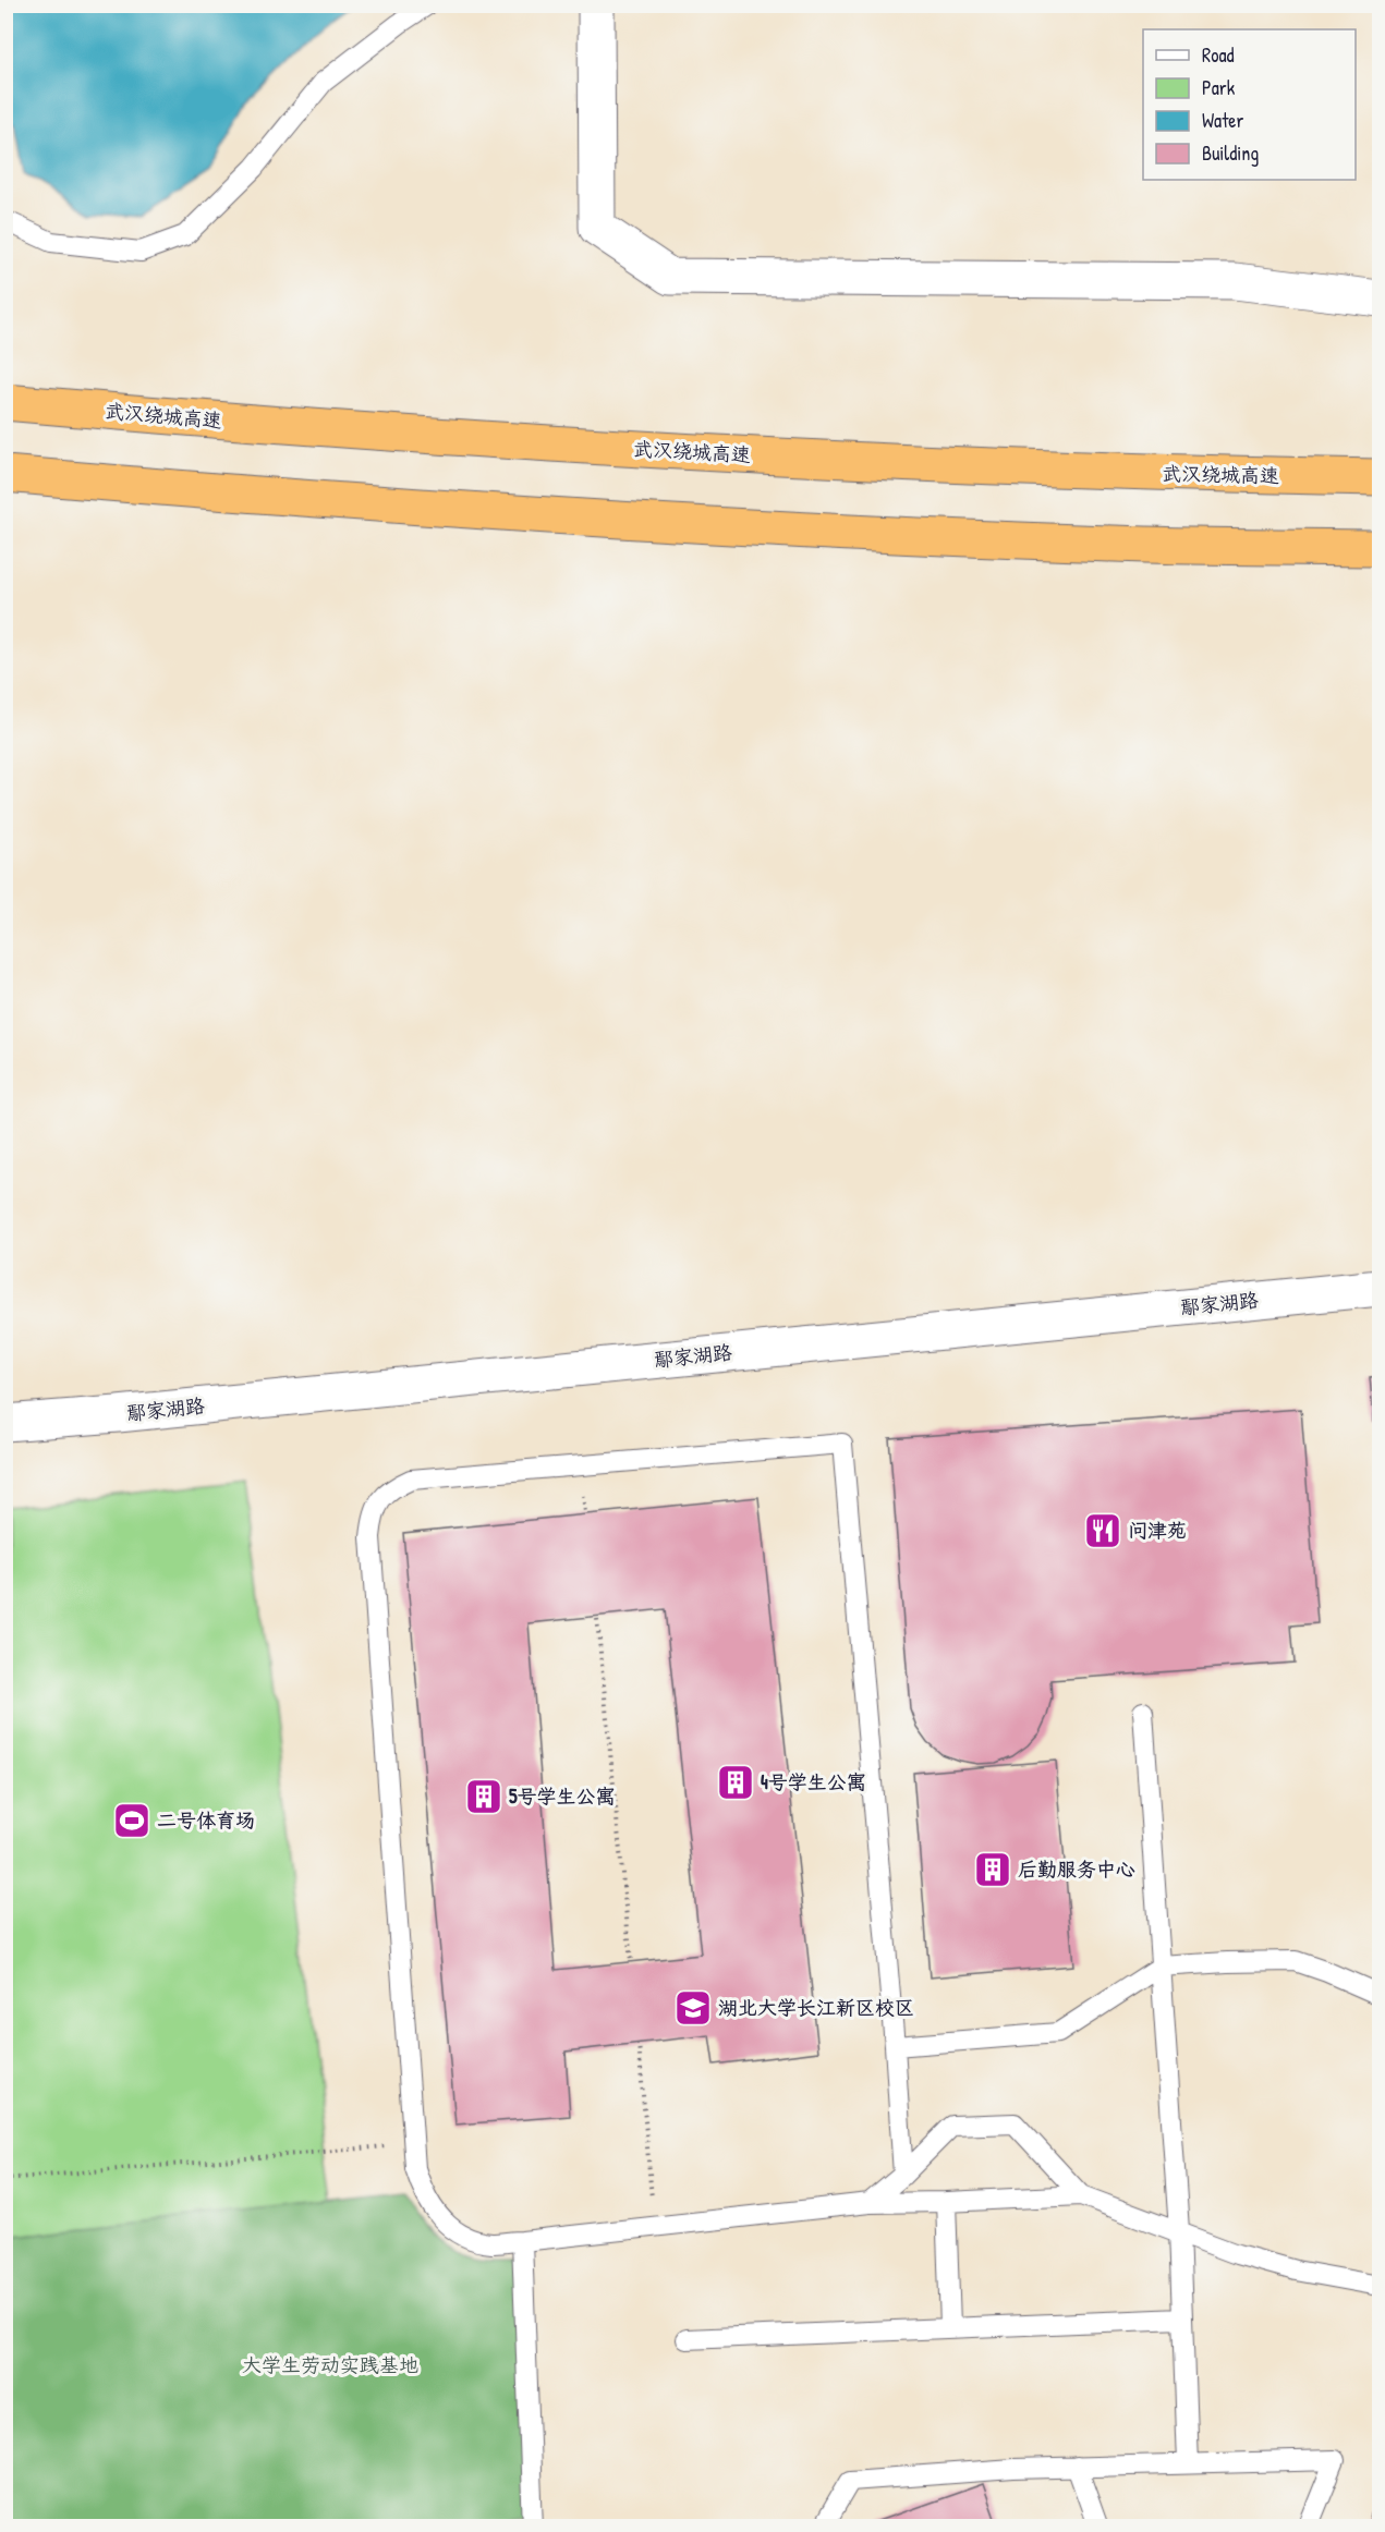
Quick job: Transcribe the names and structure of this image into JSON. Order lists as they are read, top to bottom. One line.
{"streets":{"highway":["武汉绕城高速"],"street":["鄢家湖路"]},"parks":["大学生劳动实践基地"],"places":{"restaurant":["问津苑"],"building":["4号学生公寓","5号学生公寓","后勤服务中心"],"sports":["二号体育场"],"school or university":["湖北大学长江新区校区"]},"legend":["Road","Park","Water","Building"]}
